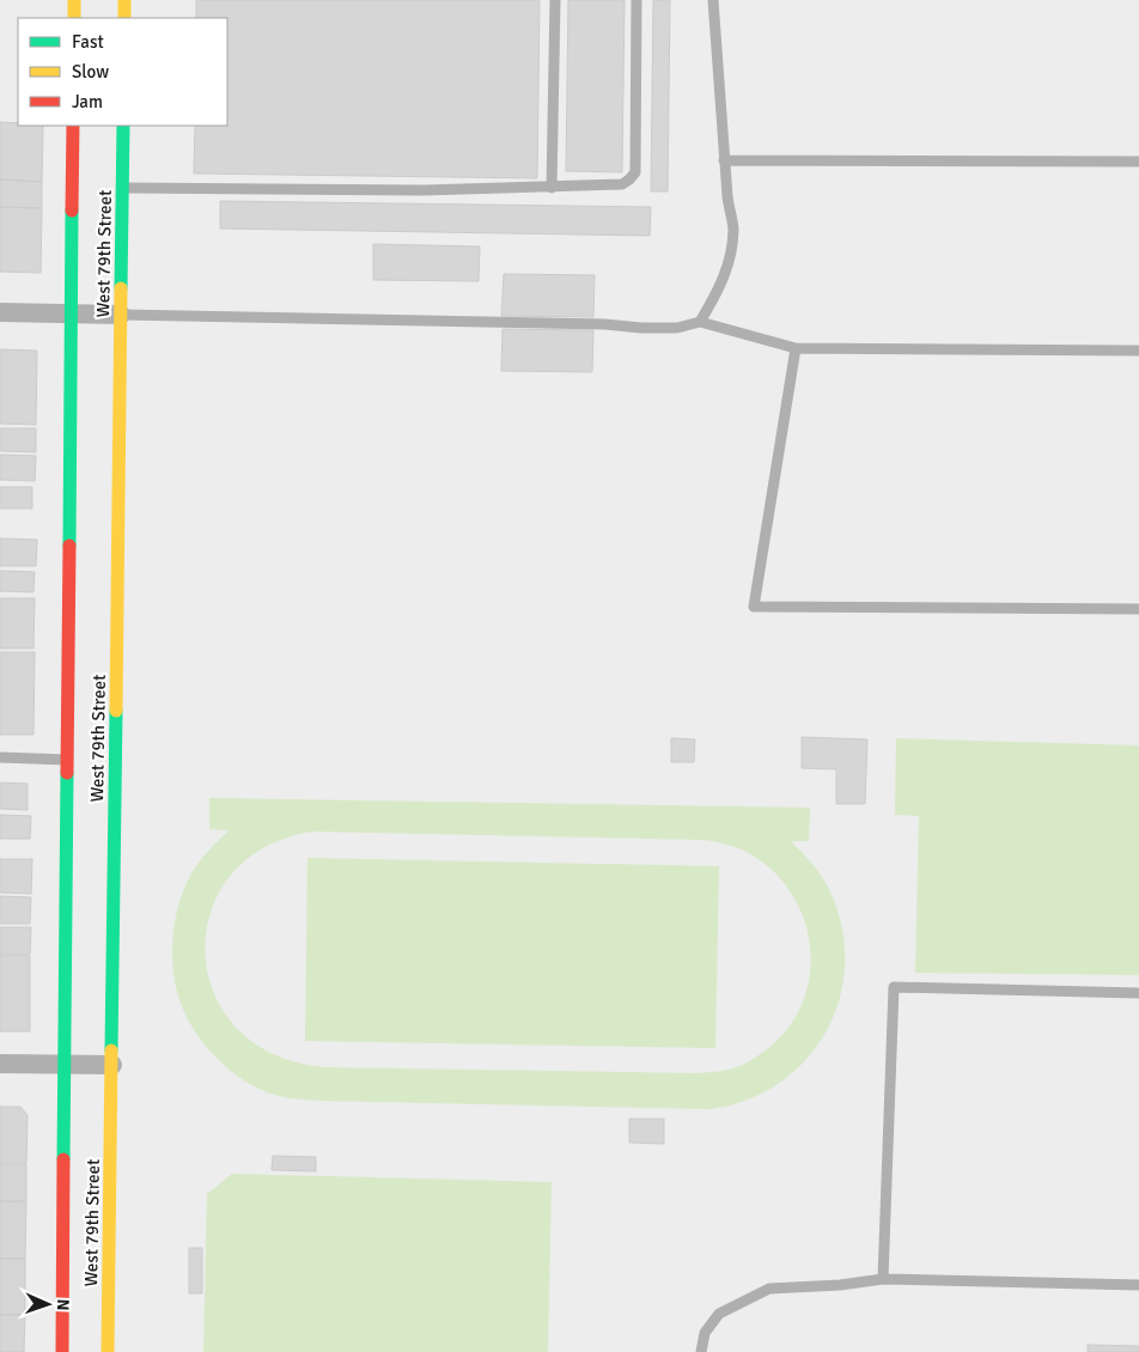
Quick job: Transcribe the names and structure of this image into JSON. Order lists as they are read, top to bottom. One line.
{"streets":{"main road":["West 79th Street"]},"legend":["Fast","Slow","Jam"],"north":"right"}
